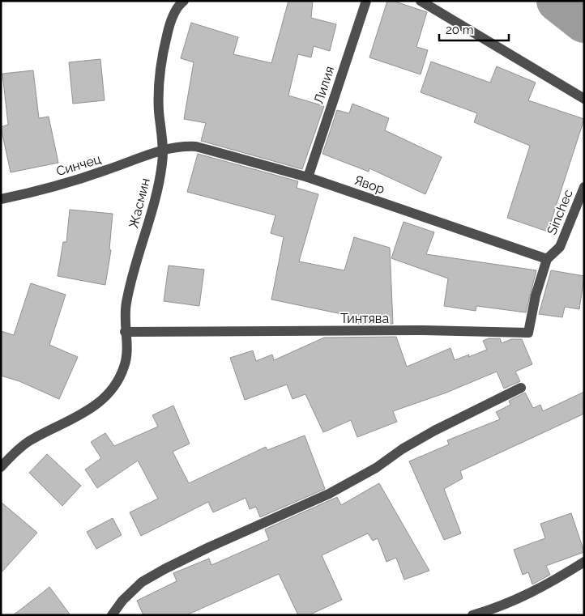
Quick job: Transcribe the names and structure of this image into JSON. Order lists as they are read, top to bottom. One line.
{"streets":{"street":["Лилия","Синчец","Явор","Жасмин","Sinchec","Тинтява"]},"crossings":[["Лилия","Явор"],["Синчец","Явор"],["Синчец","Жасмин"],["Явор","Жасмин"],["Явор","Sinchec"],["Явор","Тинтява"],["Жасмин","Тинтява"],["Sinchec","Тинтява"]],"scale_bar":"20 m"}
